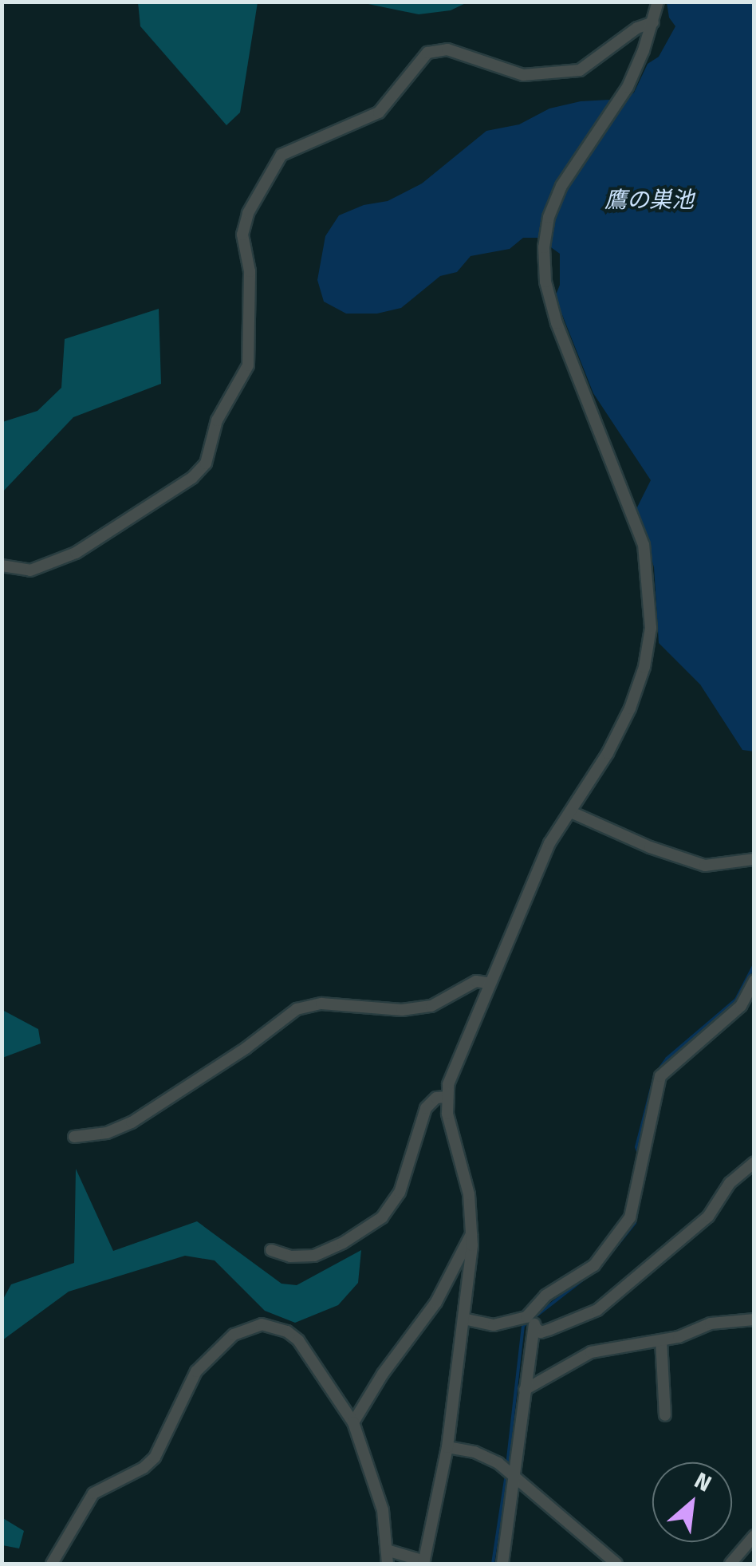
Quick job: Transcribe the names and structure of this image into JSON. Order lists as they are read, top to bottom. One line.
{"water":["鷹の巣池"],"north":"top right"}
